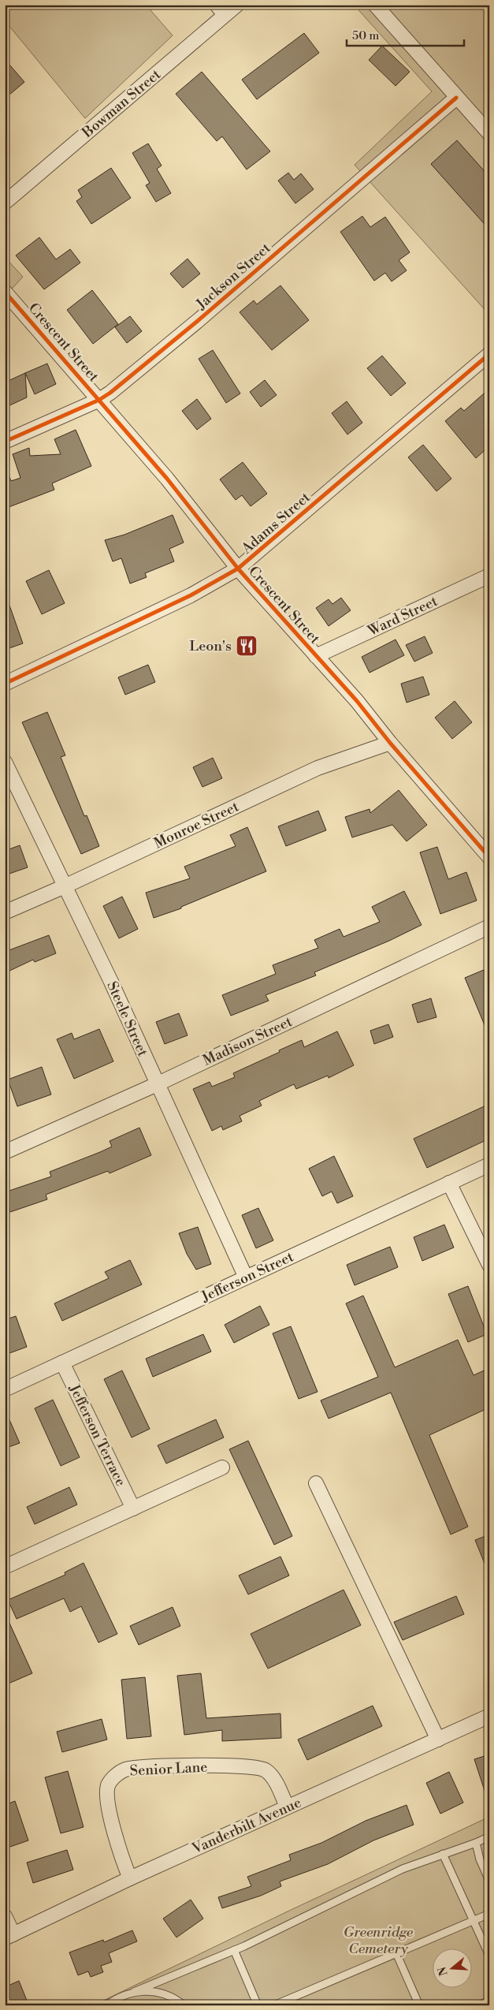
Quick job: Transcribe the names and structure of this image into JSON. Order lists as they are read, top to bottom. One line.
{"streets":{"street":["Bowman Street","Jackson Street","Crescent Street","Adams Street","Ward Street","Monroe Street","Steele Street","Madison Street","Jefferson Street","Jefferson Terrace","Senior Lane","Vanderbilt Avenue"]},"crossings":[["Jackson Street","Crescent Street"],["Crescent Street","Adams Street"],["Crescent Street","Ward Street"],["Crescent Street","Monroe Street"],["Monroe Street","Steele Street"],["Steele Street","Madison Street"],["Steele Street","Jefferson Street"],["Jefferson Street","Jefferson Terrace"],["Senior Lane","Vanderbilt Avenue"]],"parks":["Greenridge Cemetery"],"places":{"restaurant":["Leon's"]},"scale_bar":"50 m","north":"left"}
